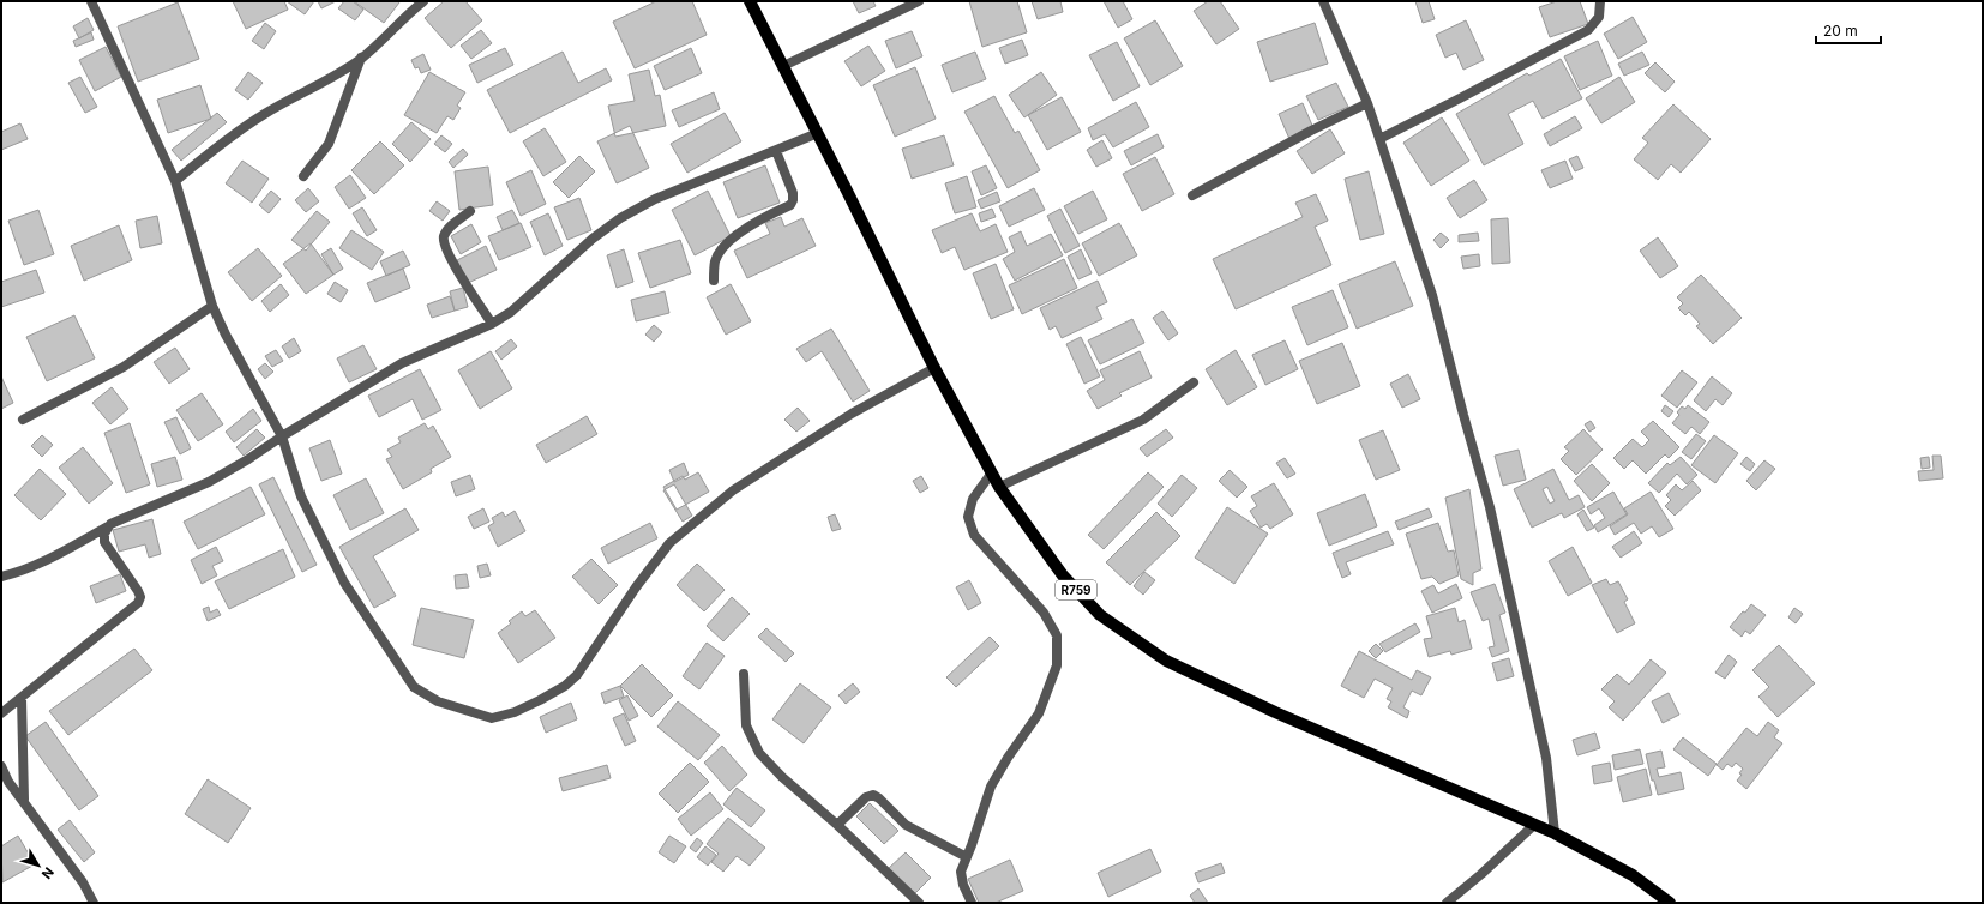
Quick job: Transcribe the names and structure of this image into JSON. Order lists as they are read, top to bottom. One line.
{"streets":{"main road":["R759"]},"scale_bar":"20 m","north":"bottom right"}
